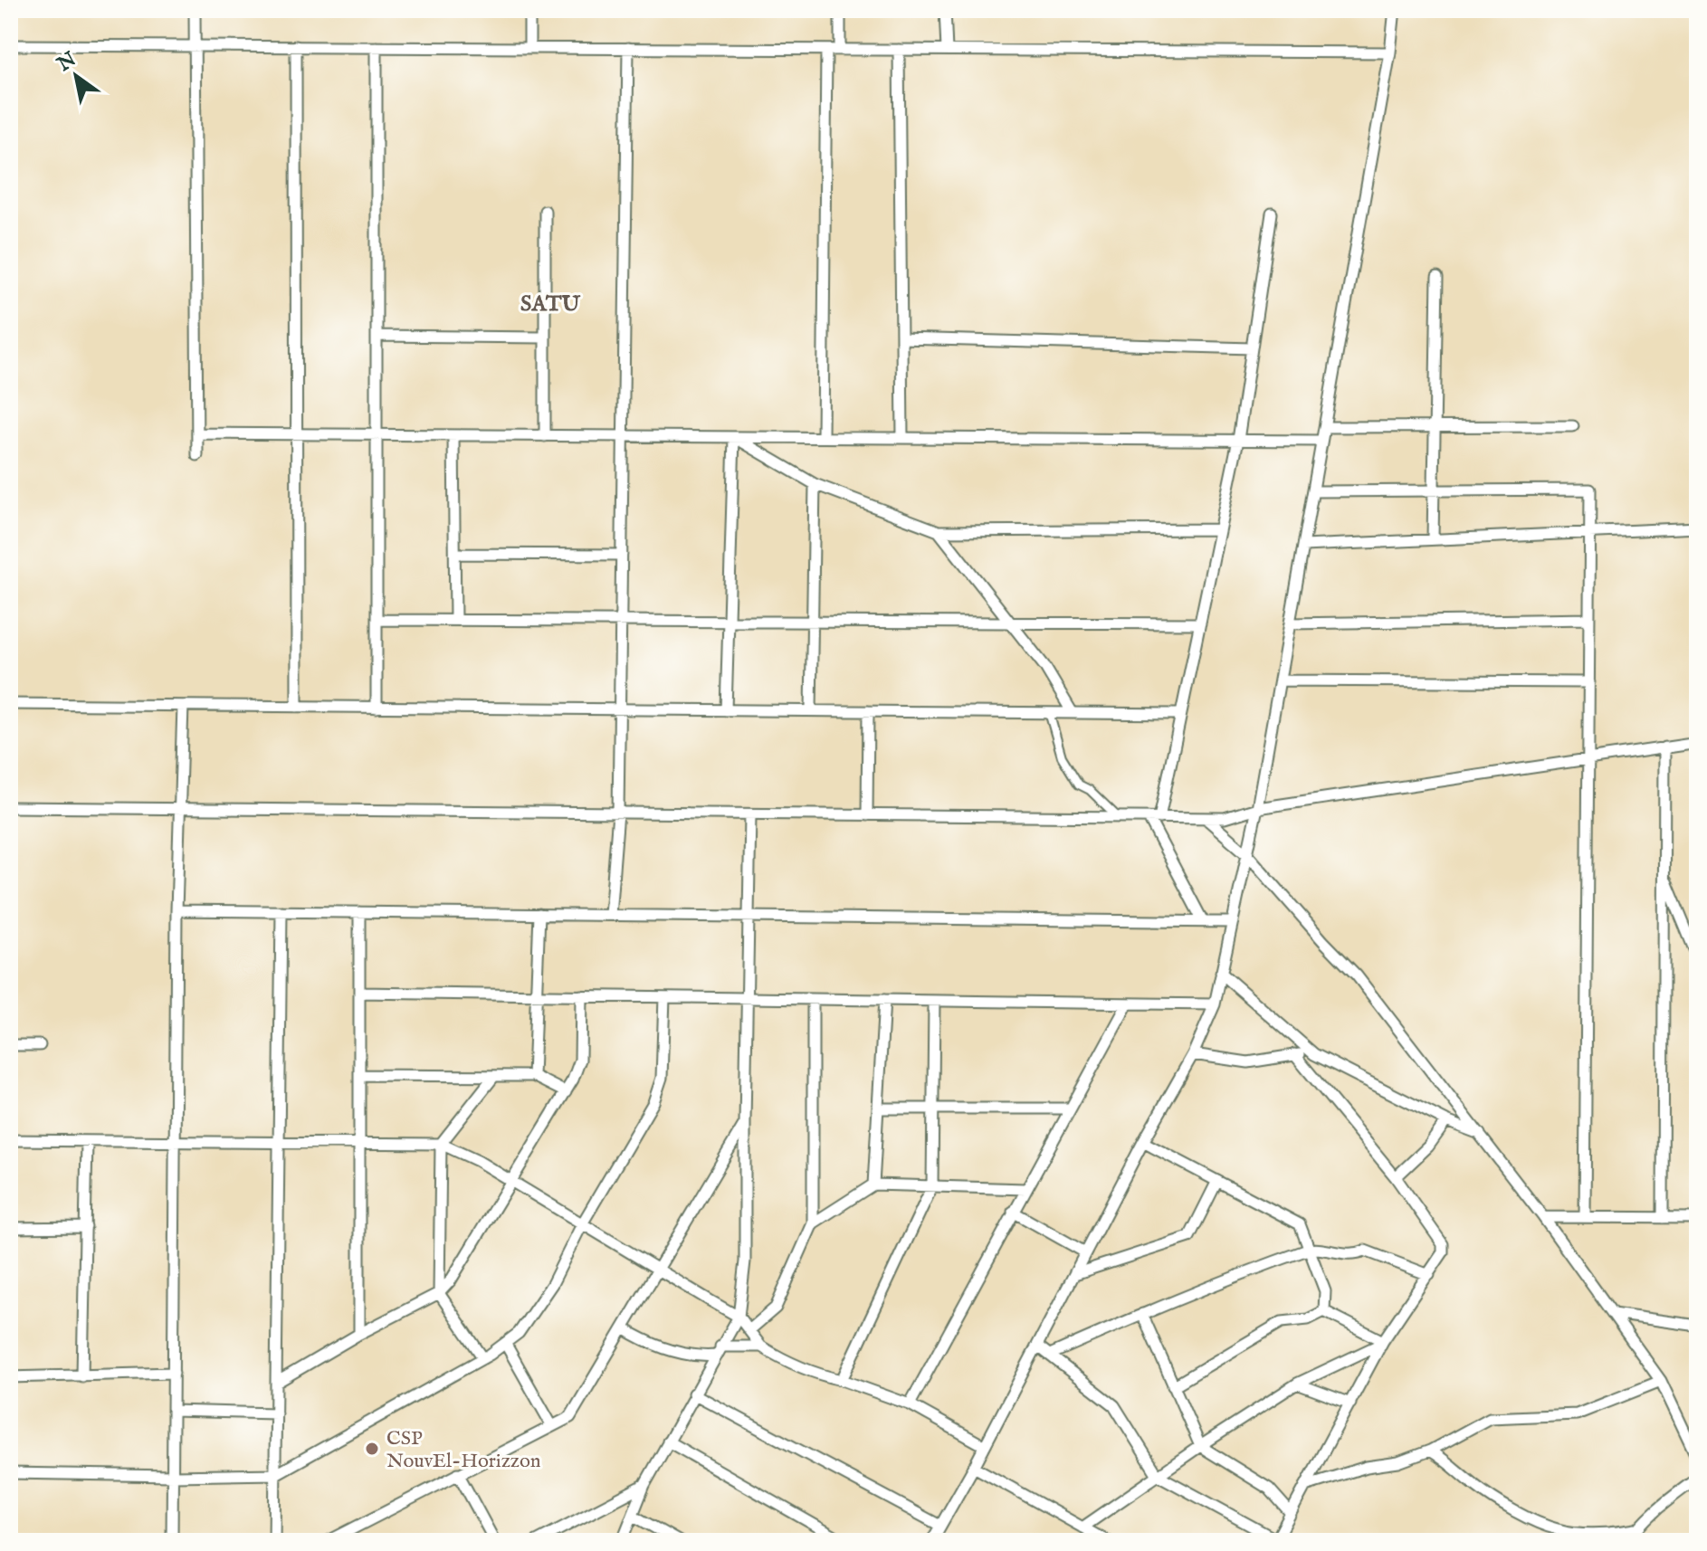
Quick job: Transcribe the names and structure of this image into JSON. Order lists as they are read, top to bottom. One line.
{"districts":["SATU"],"places":["CSP NouvEl-Horizzon"],"north":"top left"}
